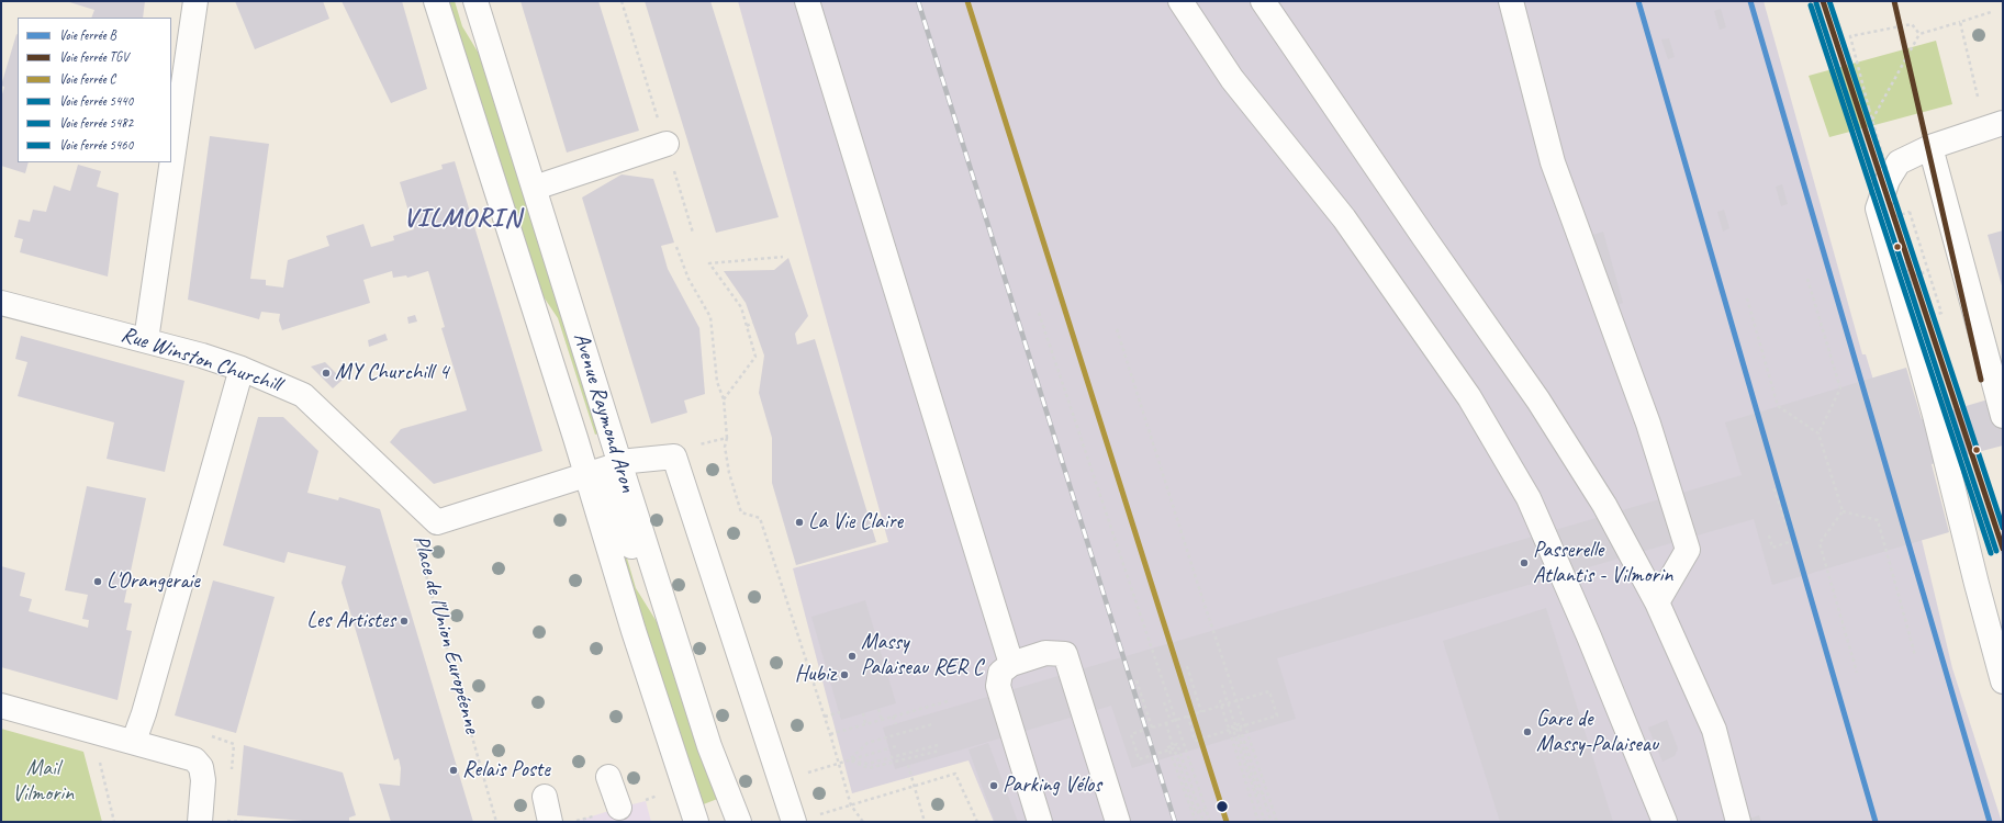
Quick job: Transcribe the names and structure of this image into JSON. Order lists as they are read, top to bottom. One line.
{"streets":{"street":["Rue Winston Churchill","Avenue Raymond Aron","Place de l'Union Européenne"]},"crossings":[["Rue Winston Churchill","Place de l'Union Européenne"],["Avenue Raymond Aron","Place de l'Union Européenne"]],"districts":["VILMORIN"],"parks":["Mail Vilmorin"],"places":["MY Churchill 4","La Vie Claire","Passerelle Atlantis - Vilmorin","L'Orangeraie","Les Artistes","Massy Palaiseau RER C","Hubiz","Gare de Massy-Palaiseau","Relais Poste","Parking Vélos"],"lines":["rail line B","rail line TGV","rail line C","rail line 5482","rail line 5440","rail line 5460"],"legend":["Voie ferrée B","Voie ferrée TGV","Voie ferrée C","Voie ferrée 5440","Voie ferrée 5482","Voie ferrée 5460"]}
